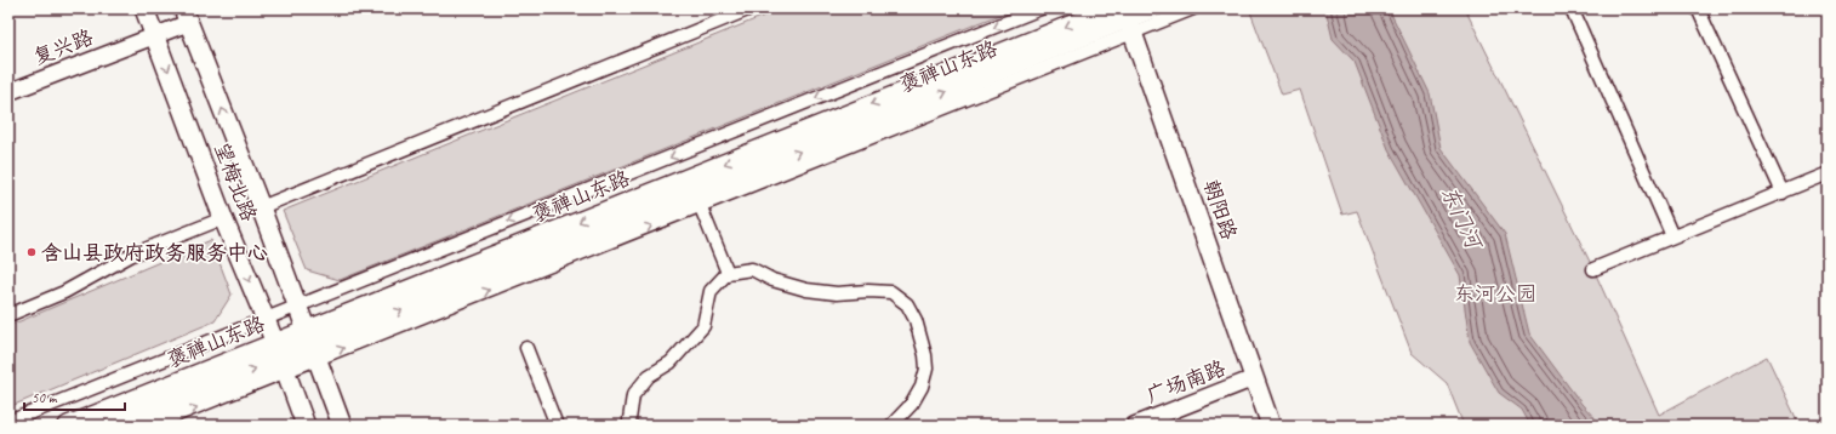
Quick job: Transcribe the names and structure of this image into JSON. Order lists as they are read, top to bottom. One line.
{"streets":{"main road":["褒禅山东路","望梅北路","朝阳路"],"street":["复兴路","广场南路"]},"crossings":[["复兴路","望梅北路"],["褒禅山东路","望梅北路"],["褒禅山东路","朝阳路"],["朝阳路","广场南路"]],"water":["东门河"],"parks":["东河公园"],"places":["含山县政府政务服务中心"],"scale_bar":"50 m"}
